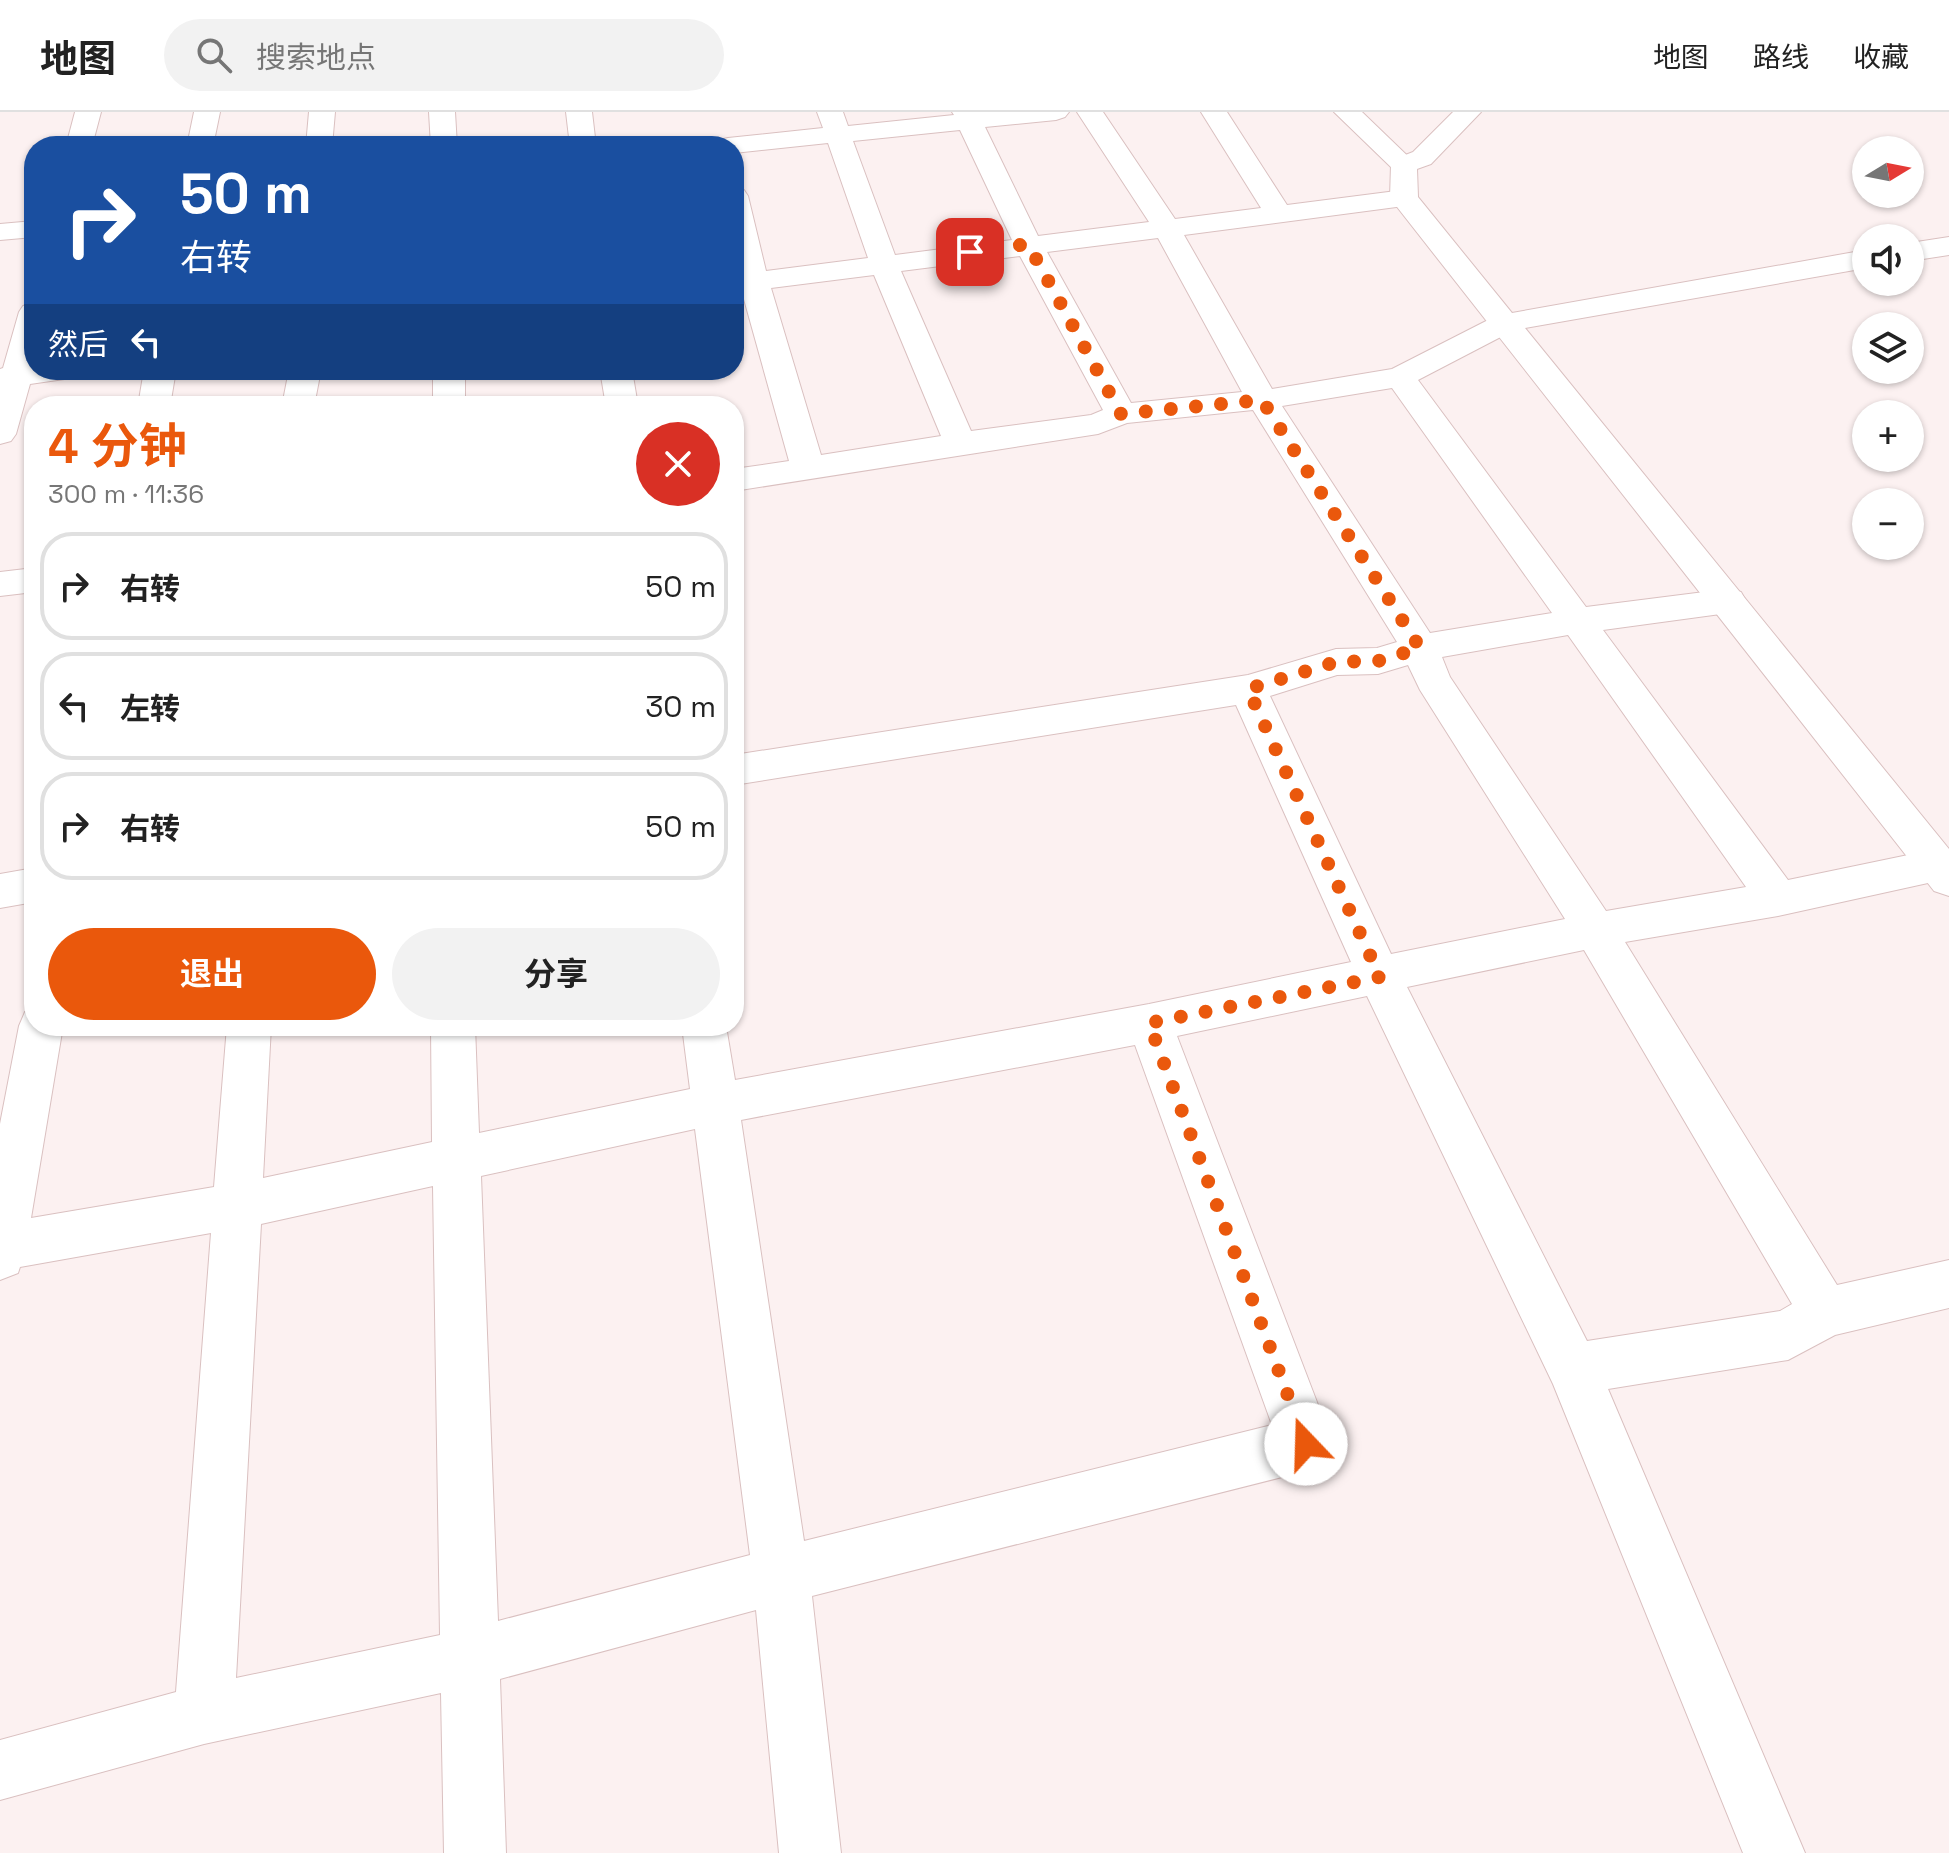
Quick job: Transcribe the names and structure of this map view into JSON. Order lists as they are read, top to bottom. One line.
{"north":"right","page":{"header":"地图","search":"搜索地点","nav":["地图","路线","收藏"],"map_buttons":["+","−"],"turn":["50 m","右转"],"then":"然后","heading":["4 分钟","300 m · 11:36"],"list":[{"name":"右转","value":"50 m"},{"name":"左转","value":"30 m"},{"name":"右转","value":"50 m"}],"buttons":["退出","分享"]}}
